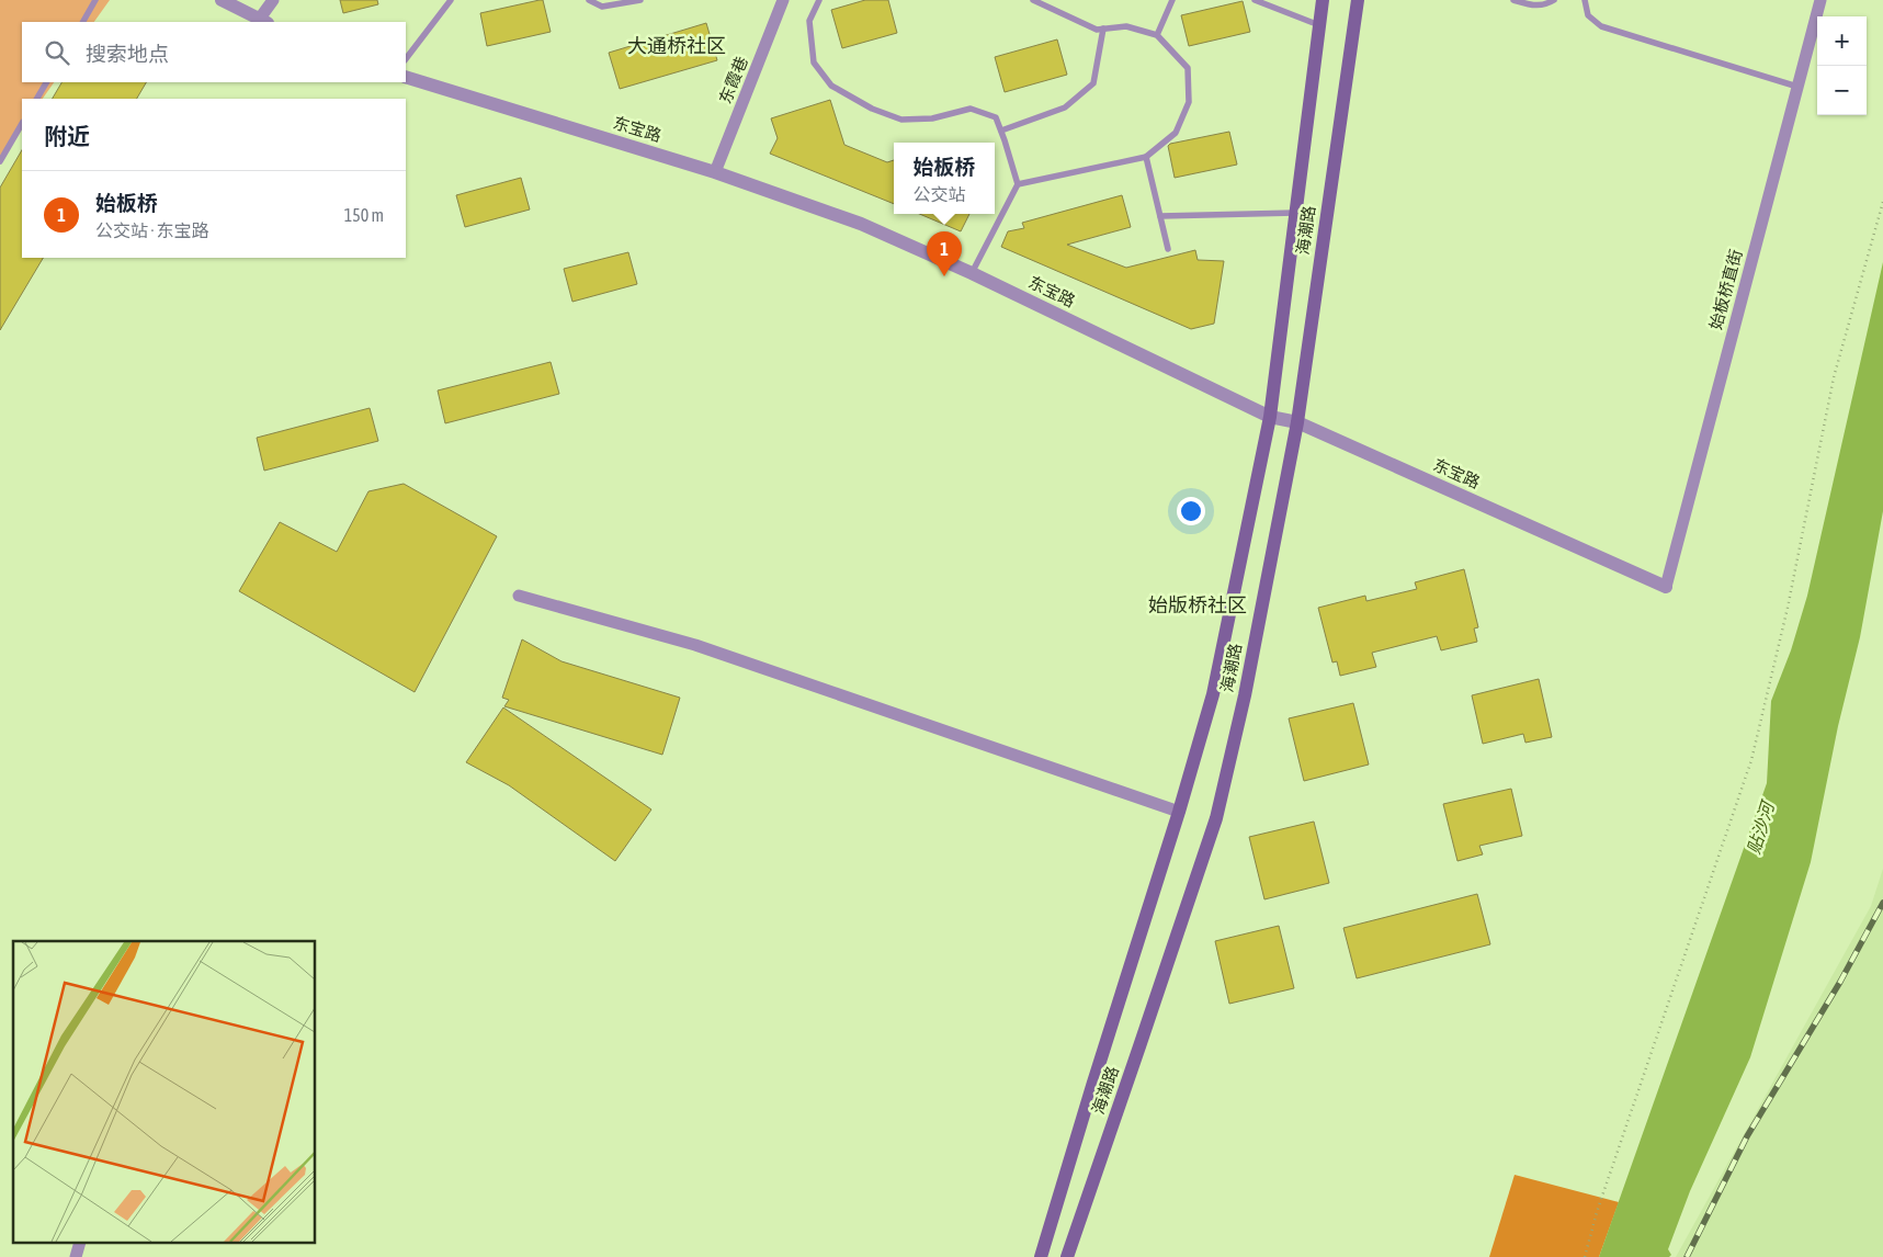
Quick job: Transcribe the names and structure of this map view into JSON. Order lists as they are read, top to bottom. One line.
{"streets":{"main road":["海潮路"],"street":["东霞巷","东宝路","始板桥直街"]},"crossings":[["东霞巷","东宝路"],["东宝路","海潮路"],["东宝路","始板桥直街"]],"districts":["大通桥社区","始版桥社区"],"water":["贴沙河"],"page":{"map_buttons":["+","−"],"search":"搜索地点","heading":"附近","popup":["始板桥","公交站"],"list":[{"mark":"1","name":"始板桥","note":"公交站 · 东宝路","value":"150 m"}],"pins":"1"}}
